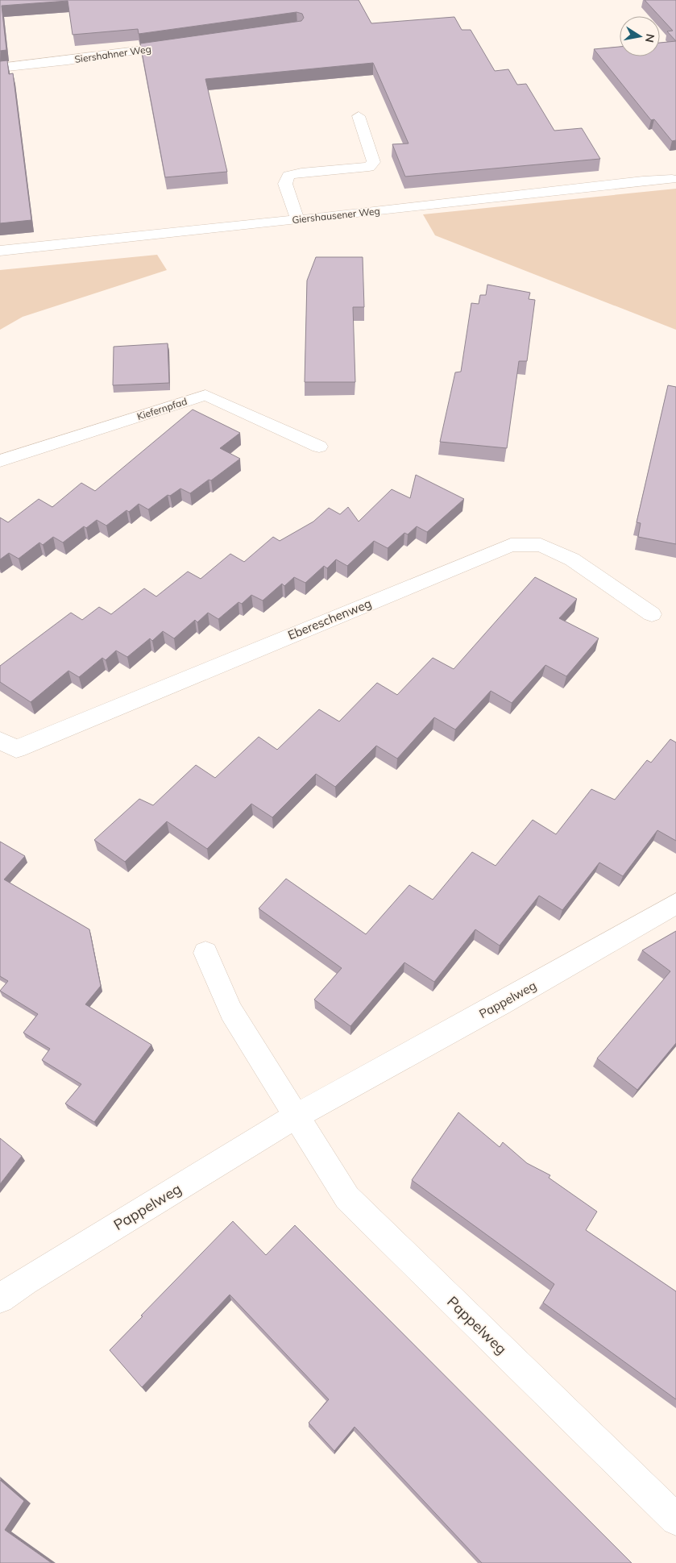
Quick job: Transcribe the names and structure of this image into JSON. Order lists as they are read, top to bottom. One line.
{"streets":{"street":["Siershahner Weg","Giershausener Weg","Kiefernpfad","Ebereschenweg","Pappelweg"]},"north":"right"}
